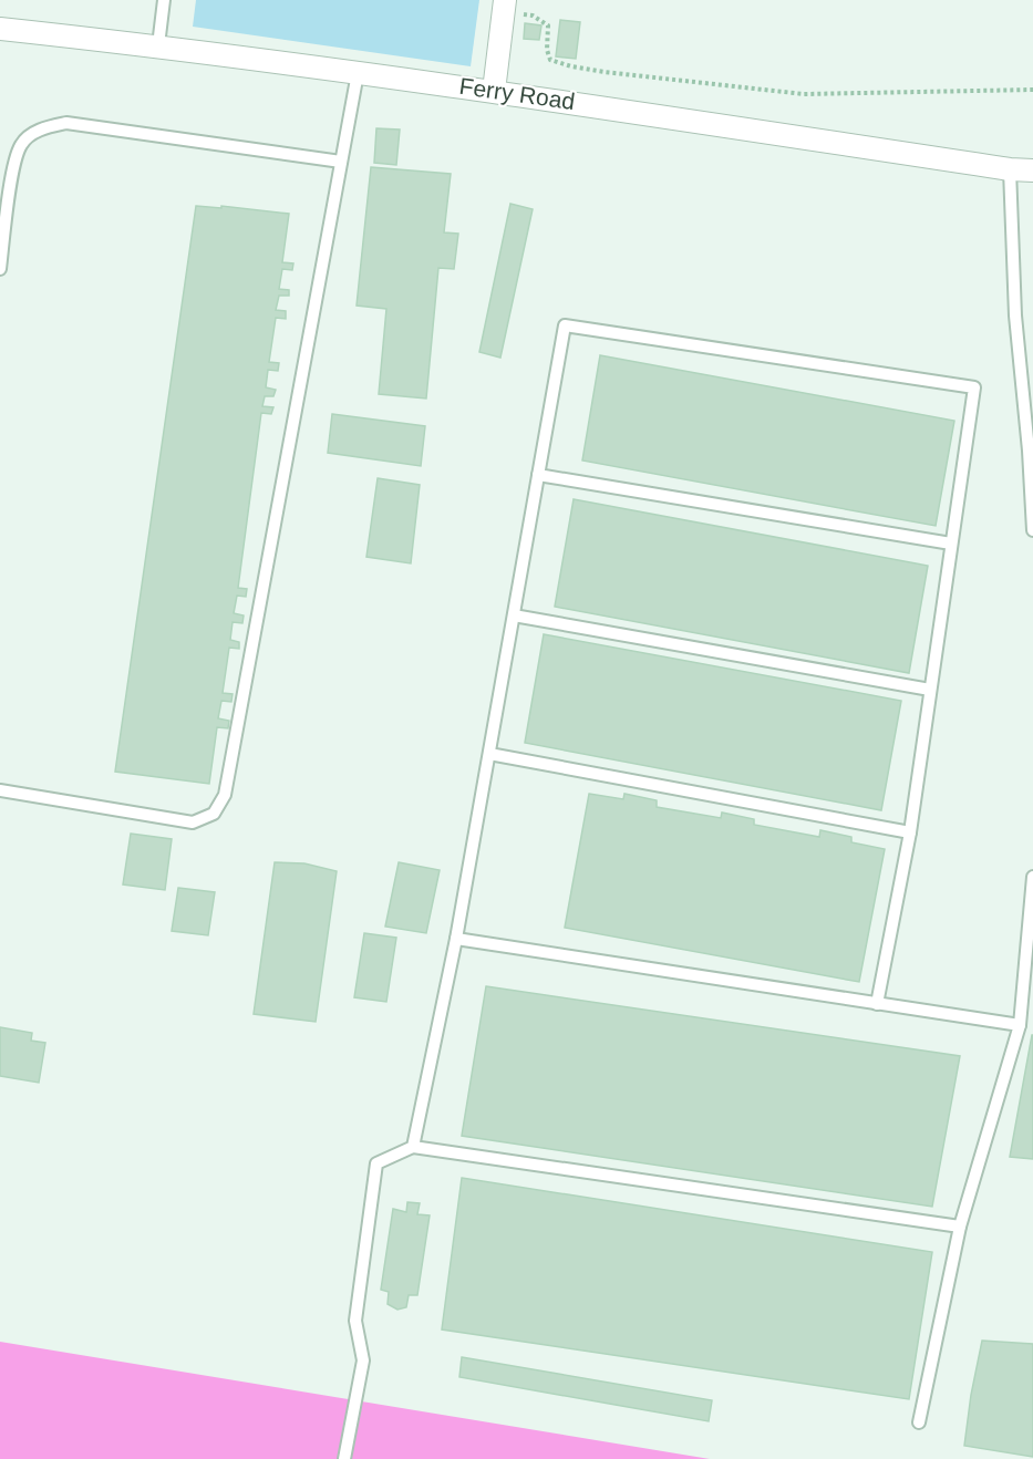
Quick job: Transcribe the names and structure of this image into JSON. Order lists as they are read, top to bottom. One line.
{"streets":{"street":["Ferry Road"]}}
